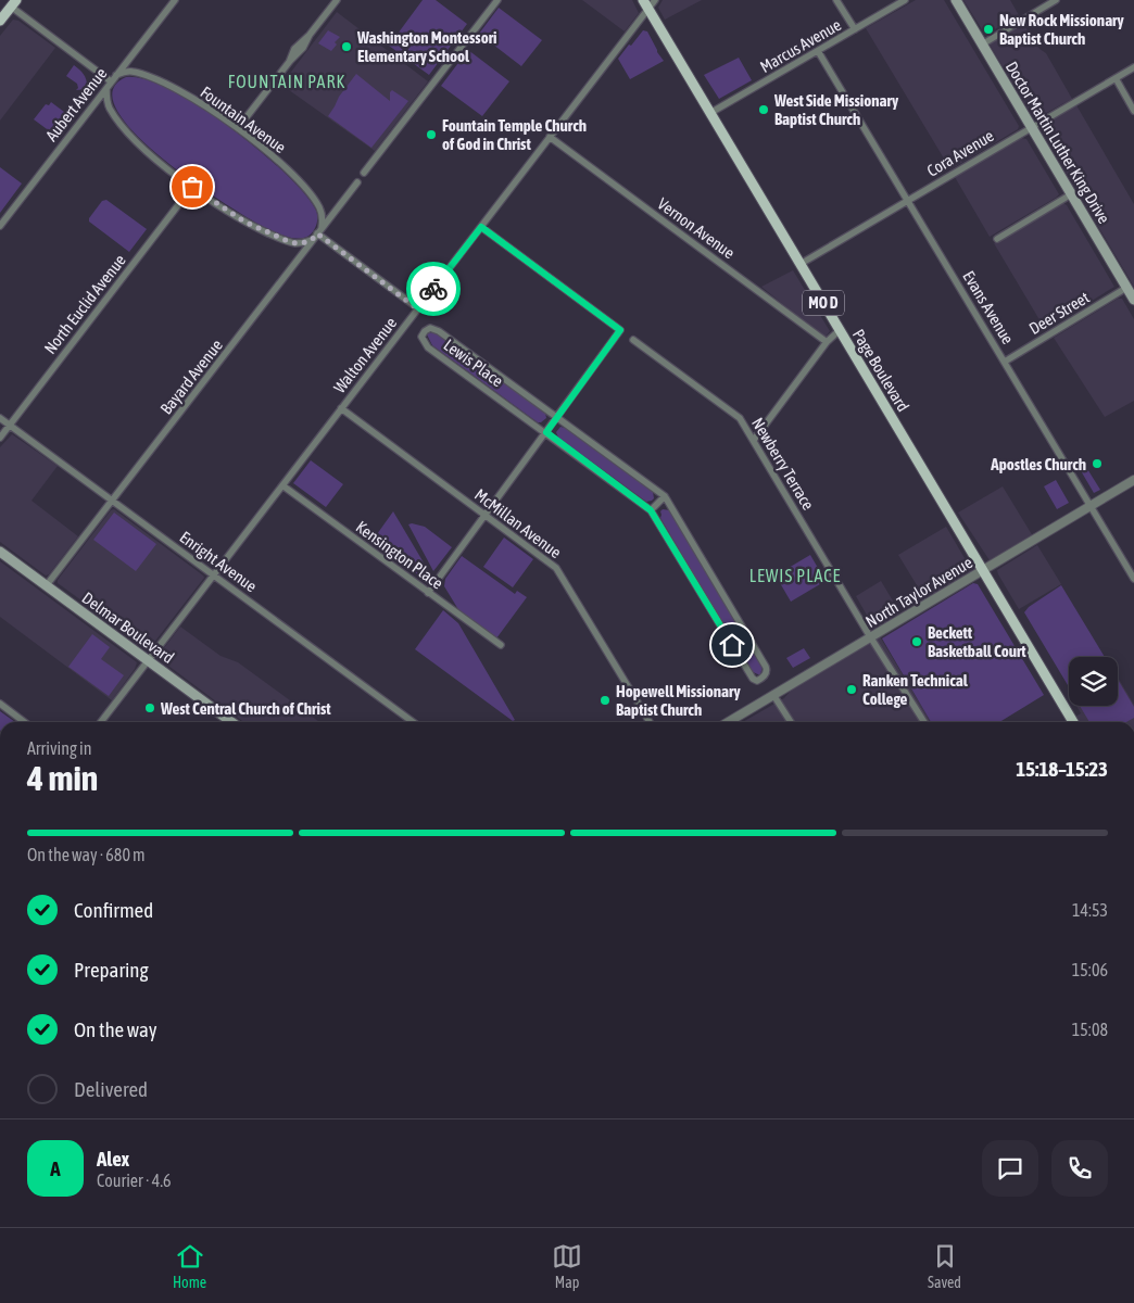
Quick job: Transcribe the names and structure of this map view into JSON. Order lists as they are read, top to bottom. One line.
{"streets":{"main road":["Doctor Martin Luther King Drive","MO D","Page Boulevard","Delmar Boulevard"],"street":["Marcus Avenue","Aubert Avenue","Fountain Avenue","Cora Avenue","Vernon Avenue","North Euclid Avenue","Evans Avenue","Deer Street","Walton Avenue","Lewis Place","Bayard Avenue","Newberry Terrace","McMillan Avenue","Kensington Place","Enright Avenue","North Taylor Avenue"]},"crossings":[["Marcus Avenue","Evans Avenue"],["Marcus Avenue","Page Boulevard"],["Aubert Avenue","Fountain Avenue"],["Fountain Avenue","Bayard Avenue"],["Doctor Martin Luther King Drive","Cora Avenue"],["Doctor Martin Luther King Drive","Deer Street"],["Cora Avenue","Evans Avenue"],["Cora Avenue","Page Boulevard"],["Vernon Avenue","Walton Avenue"],["North Euclid Avenue","Enright Avenue"],["Evans Avenue","Deer Street"],["Evans Avenue","North Taylor Avenue"],["Walton Avenue","Page Boulevard"],["Walton Avenue","McMillan Avenue"],["Walton Avenue","Kensington Place"],["Walton Avenue","Enright Avenue"],["Walton Avenue","Delmar Boulevard"],["Page Boulevard","North Taylor Avenue"],["Bayard Avenue","Enright Avenue"],["Bayard Avenue","Delmar Boulevard"],["Newberry Terrace","North Taylor Avenue"]],"districts":["FOUNTAIN PARK","LEWIS PLACE"],"places":["New Rock Missionary Baptist Church","Washington Montessori Elementary School","West Side Missionary Baptist Church","Fountain Temple Church of God in Christ","Apostles Church","Beckett Basketball Court","Ranken Technical College","Hopewell Missionary Baptist Church","West Central Church of Christ"],"page":{"heading":["4 min","Arriving in","15:18–15:23"],"panel":["Alex","Courier · 4.6"],"bar":"On the way · 680 m","list":[["Confirmed","14:53"],["Preparing","15:06"],["On the way","15:08"],"Delivered"],"round":"A","tabs":["Home","Map","Saved"]}}
